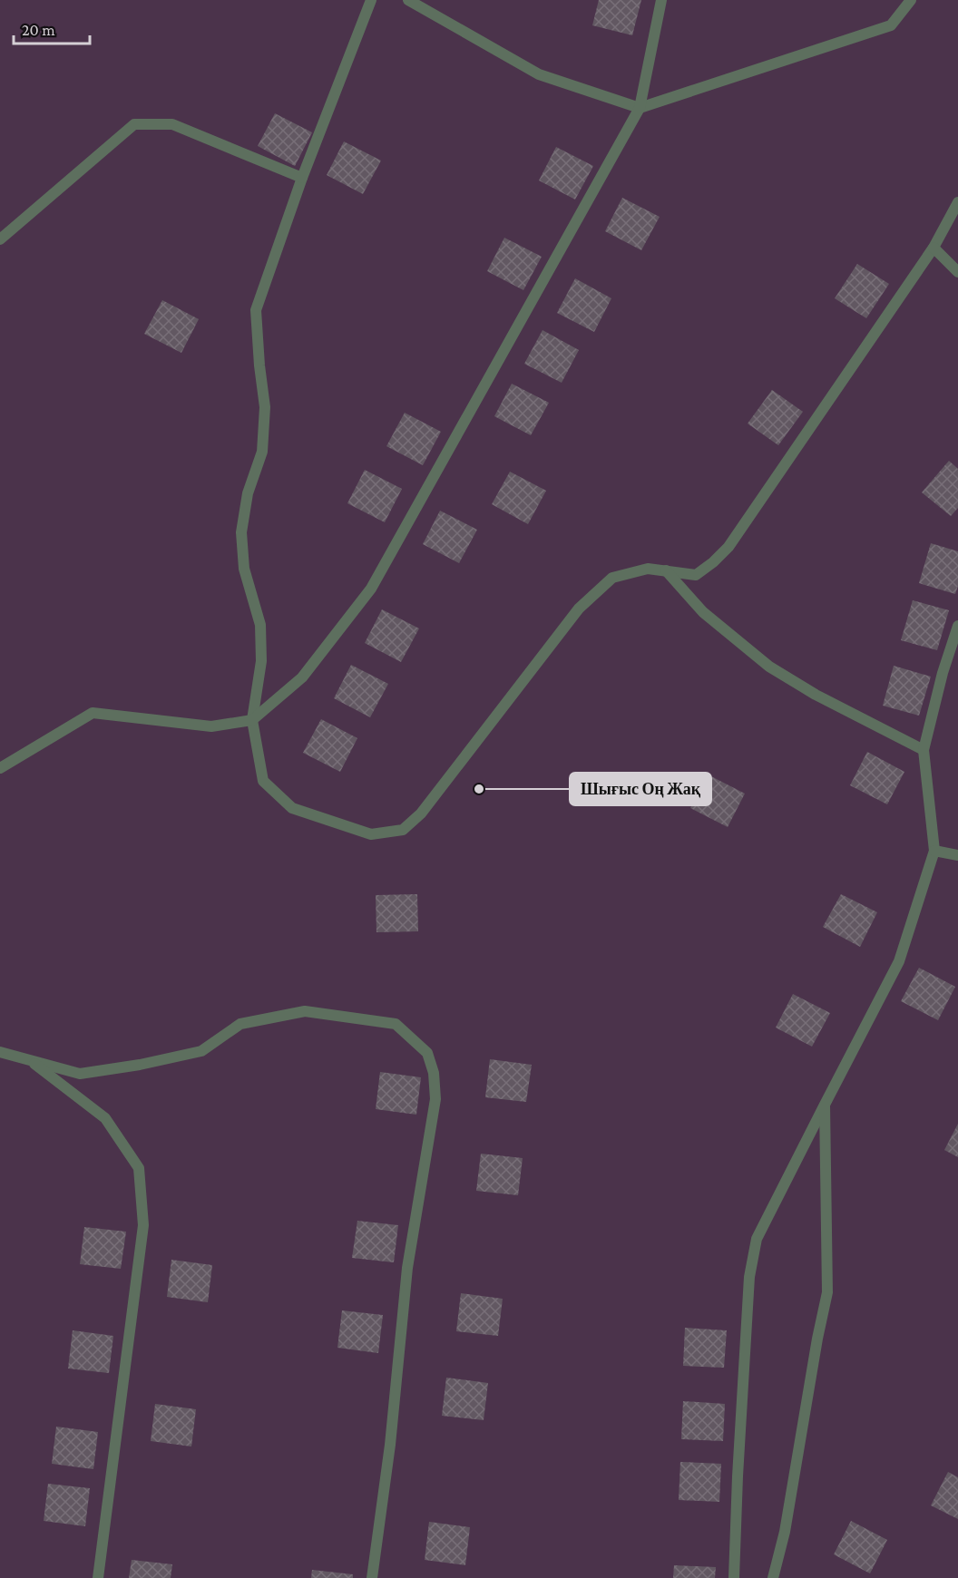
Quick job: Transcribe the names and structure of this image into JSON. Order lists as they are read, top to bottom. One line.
{"places":["Шығыс Оң Жақ"],"scale_bar":"20 m"}
